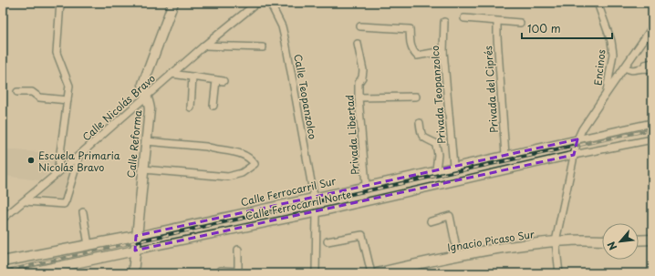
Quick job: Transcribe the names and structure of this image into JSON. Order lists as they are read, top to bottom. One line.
{"streets":{"main road":["Calle Reforma","Calle Ferrocarril Sur","Calle Ferrocarril Norte","Ignacio Picaso Sur"],"street":["Encinos","Privada del Ciprés","Privada Teopanzolco","Calle Teopanzolco","Calle Nicolás Bravo","Privada Libertad"]},"crossings":[["Privada del Ciprés","Calle Ferrocarril Sur"],["Privada Teopanzolco","Calle Ferrocarril Sur"],["Calle Teopanzolco","Calle Ferrocarril Sur"],["Calle Nicolás Bravo","Calle Reforma"],["Privada Libertad","Calle Ferrocarril Sur"],["Calle Reforma","Calle Ferrocarril Sur"],["Calle Reforma","Calle Ferrocarril Norte"]],"places":["Escuela Primaria Nicolás Bravo"],"scale_bar":"100 m","north":"bottom left"}
